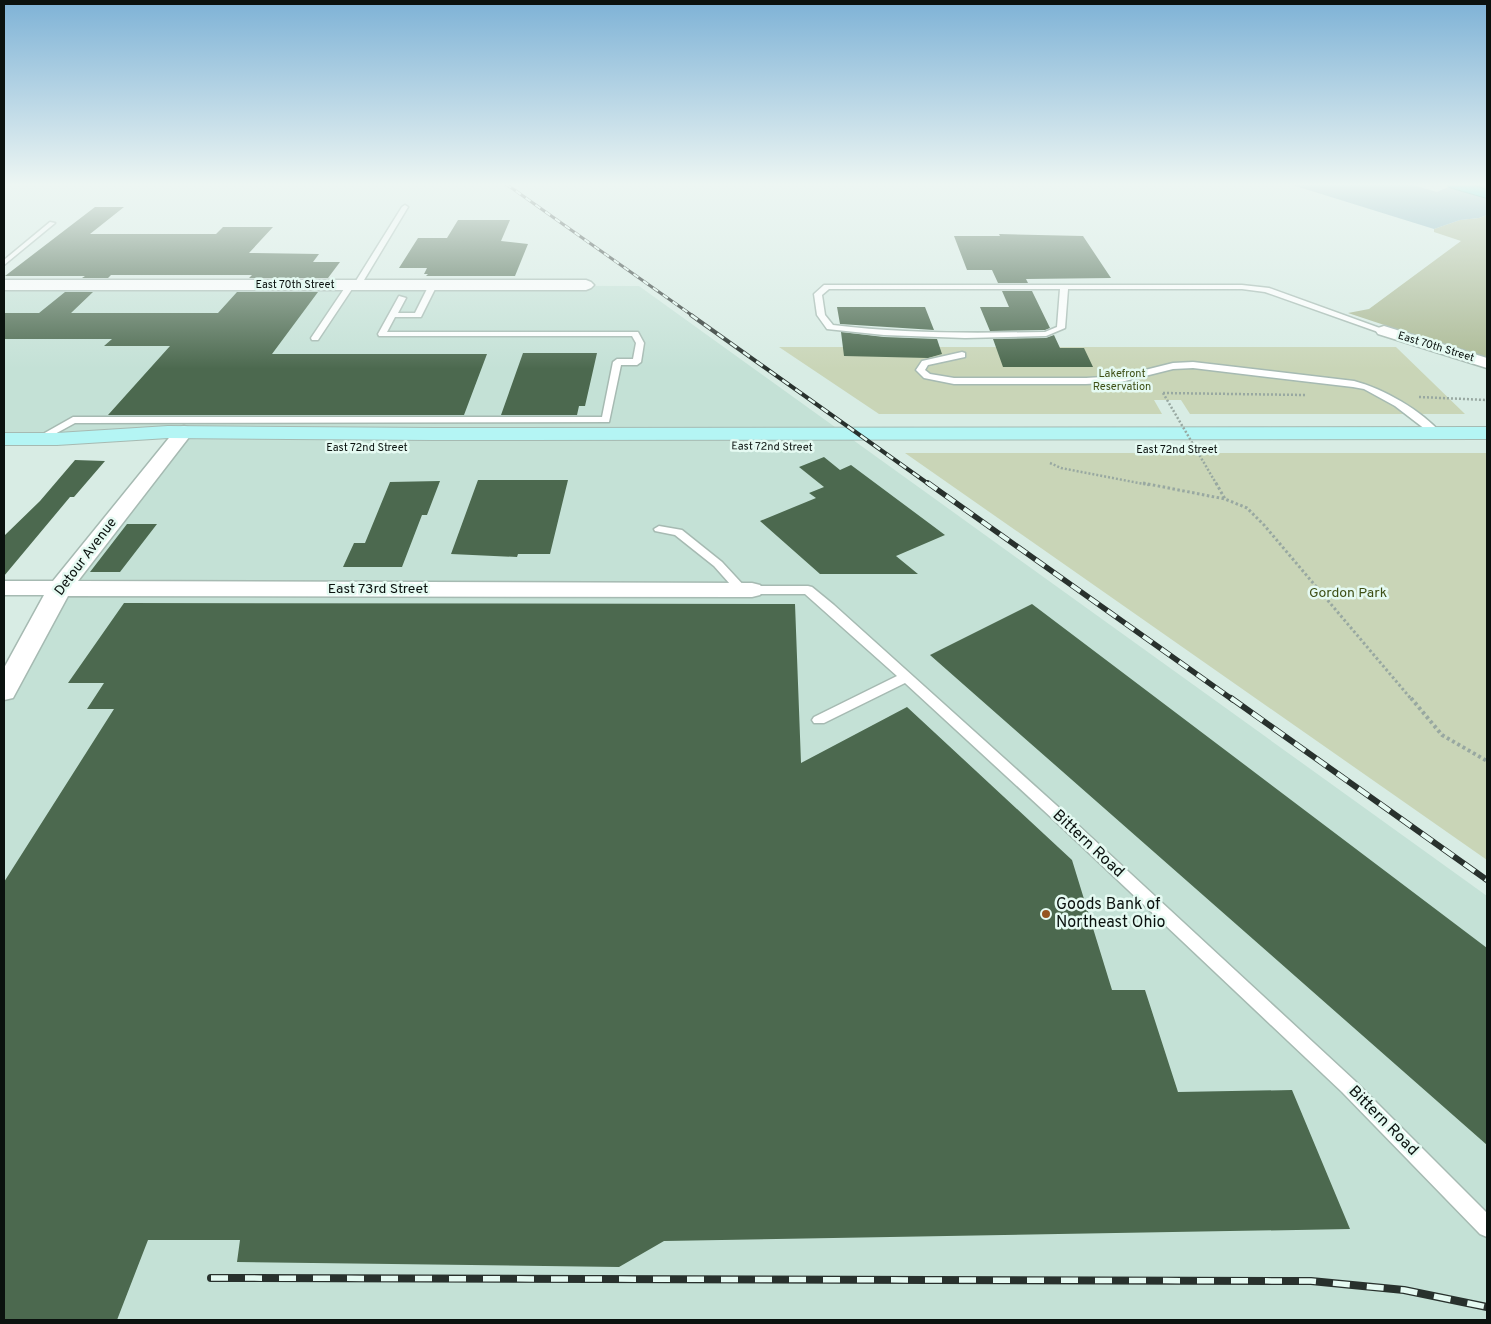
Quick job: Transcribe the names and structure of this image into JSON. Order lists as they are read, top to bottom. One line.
{"streets":{"main road":["East 72nd Street"],"street":["East 70th Street","Detour Avenue","East 73rd Street"],"lane":["Bittern Road"]},"crossings":[["East 72nd Street","Detour Avenue"],["Detour Avenue","East 73rd Street"],["East 73rd Street","Bittern Road"]],"parks":["Lakefront Reservation","Gordon Park"],"places":["Goods Bank of Northeast Ohio"]}
